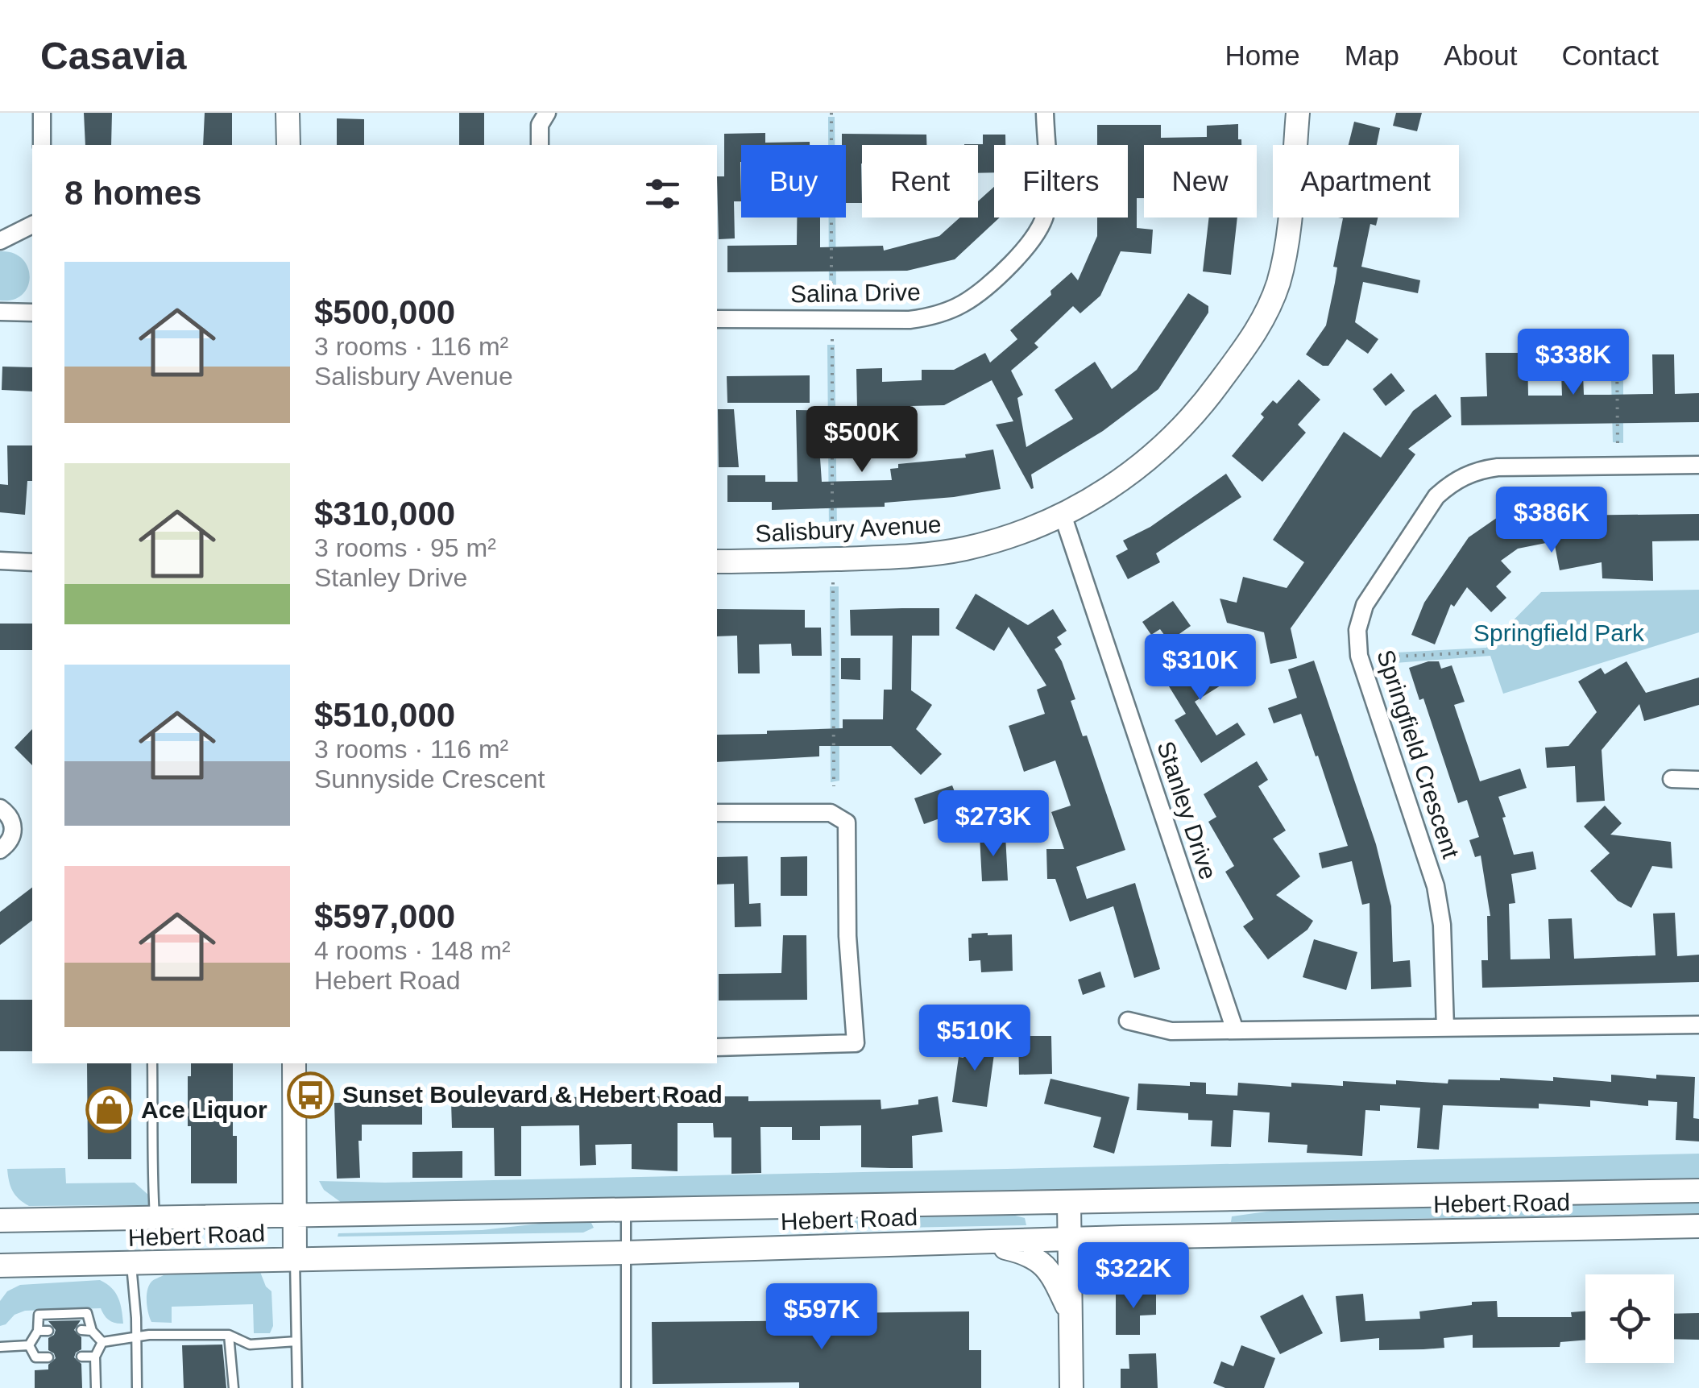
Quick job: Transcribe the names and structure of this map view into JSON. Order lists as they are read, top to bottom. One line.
{"streets":{"main road":["Salisbury Avenue","Hebert Road"],"street":["Salina Drive","Springfield Crescent","Stanley Drive"]},"crossings":[["Salisbury Avenue","Stanley Drive"]],"parks":["Springfield Park"],"places":{"bus stop":["Sunset Boulevard & Hebert Road"],"shop":["Ace Liquor"]},"page":{"header":"Casavia","nav":["Home","Map","About","Contact"],"chip":["Buy","Rent","Filters","New","Apartment"],"heading":"8 homes","list":[{"name":"$500,000","note":"3 rooms · 116 m² · Salisbury Avenue"},{"name":"$310,000","note":"3 rooms · 95 m² · Stanley Drive"},{"name":"$510,000","note":"3 rooms · 116 m² · Sunnyside Crescent"},{"name":"$597,000","note":"4 rooms · 148 m² · Hebert Road"}],"price":["$338K","$500K","$386K","$310K","$273K","$510K","$322K","$597K"]}}
